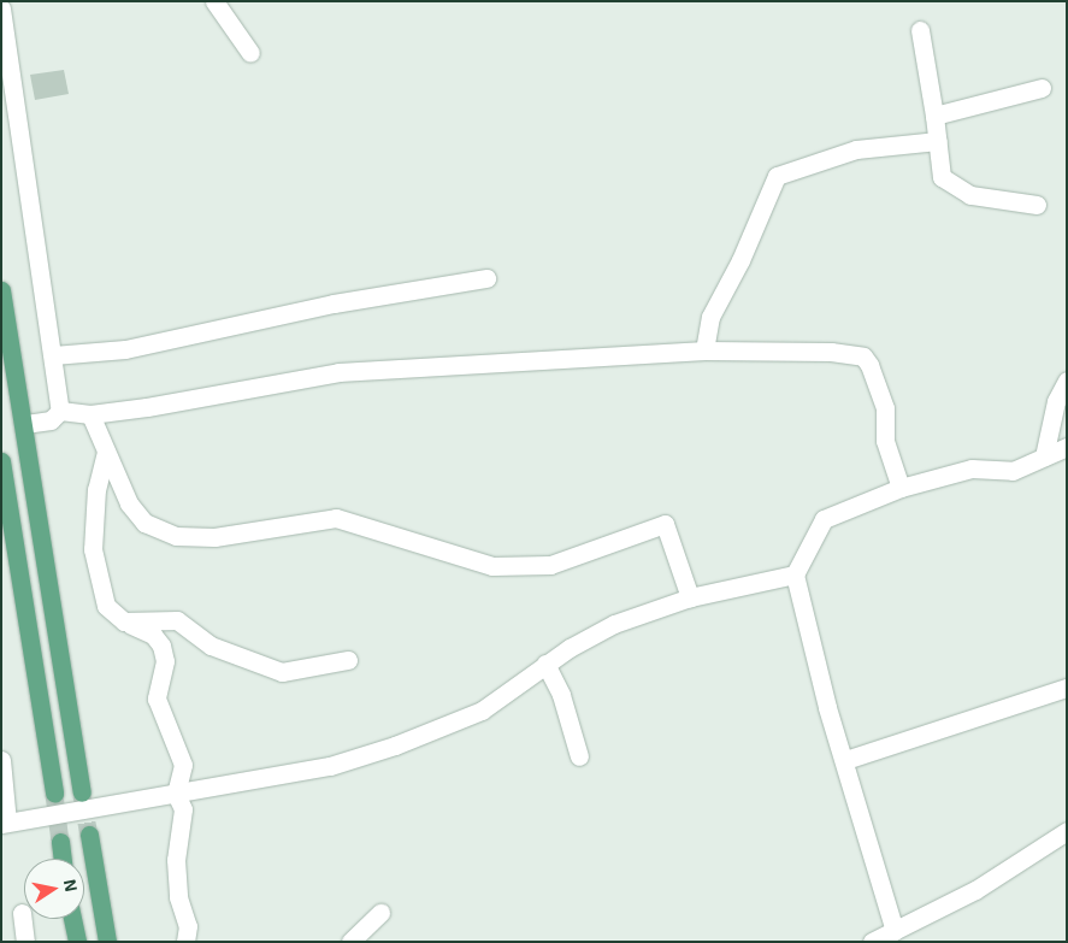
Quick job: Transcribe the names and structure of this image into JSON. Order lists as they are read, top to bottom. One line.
{"north":"right"}
